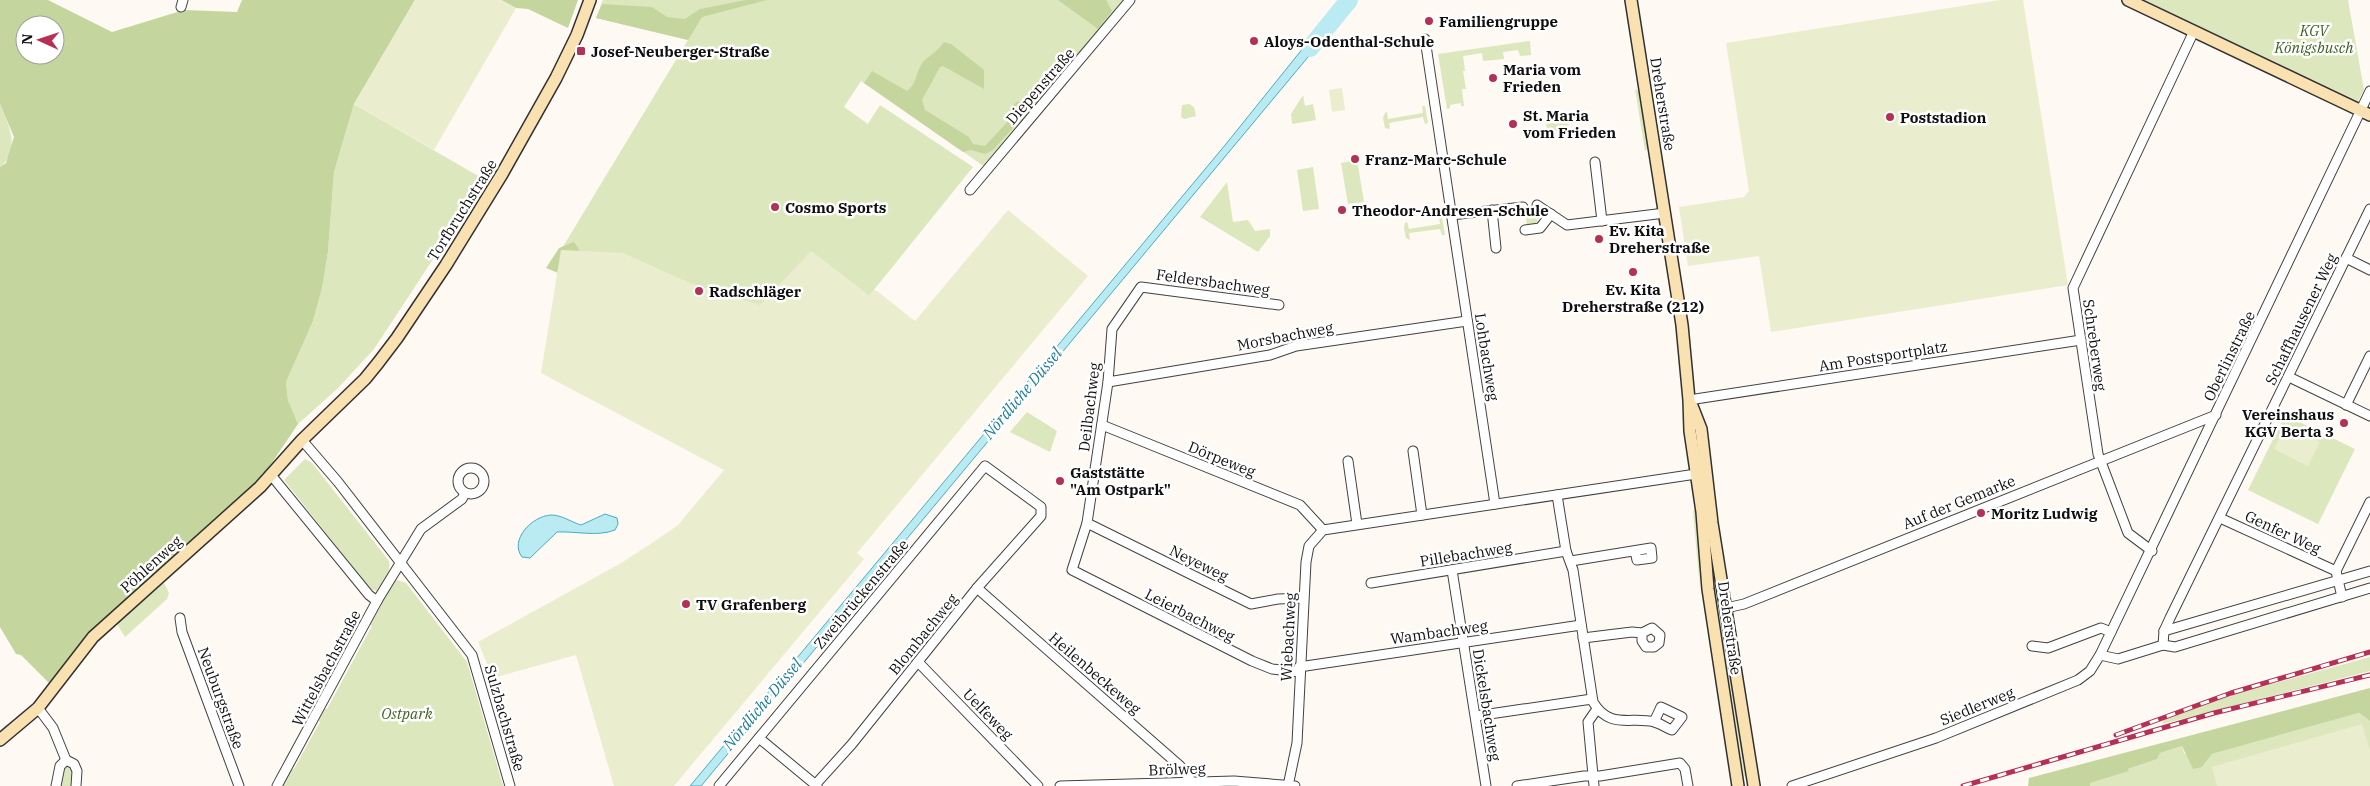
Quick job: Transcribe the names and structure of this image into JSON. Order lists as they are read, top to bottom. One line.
{"streets":{"main road":["Dreherstraße","Torfbruchstraße","Auf der Gemarke","Pöhlenweg"],"street":["Diepenstraße","Feldersbachweg","Schaffhausener Weg","Morsbachweg","Schreberweg","Am Postsportplatz","Oberlinstraße","Lohbachweg","Deilbachweg","Dörpeweg","Genfer Weg","Pillebachweg","Neyeweg","Zweibrückenstraße","Leierbachweg","Wambachweg","Blombachweg","Wiebachweg","Wittelsbachstraße","Heilenbeckeweg","Neuburgstraße","Dickelsbachweg","Siedlerweg","Uelfeweg","Sulzbachstraße","Brölweg"]},"crossings":[["Dreherstraße","Am Postsportplatz"],["Dreherstraße","Auf der Gemarke"],["Torfbruchstraße","Pöhlenweg"],["Feldersbachweg","Deilbachweg"],["Schaffhausener Weg","Genfer Weg"],["Morsbachweg","Lohbachweg"],["Morsbachweg","Deilbachweg"],["Schreberweg","Am Postsportplatz"],["Schreberweg","Oberlinstraße"],["Schreberweg","Auf der Gemarke"],["Oberlinstraße","Auf der Gemarke"],["Oberlinstraße","Siedlerweg"],["Deilbachweg","Dörpeweg"],["Deilbachweg","Neyeweg"],["Deilbachweg","Leierbachweg"],["Dörpeweg","Wiebachweg"],["Pillebachweg","Dickelsbachweg"],["Neyeweg","Wiebachweg"],["Pöhlenweg","Sulzbachstraße"],["Zweibrückenstraße","Blombachweg"],["Leierbachweg","Wambachweg"],["Leierbachweg","Wiebachweg"],["Wambachweg","Wiebachweg"],["Wambachweg","Dickelsbachweg"],["Blombachweg","Heilenbeckeweg"],["Blombachweg","Uelfeweg"],["Wiebachweg","Brölweg"],["Wittelsbachstraße","Sulzbachstraße"],["Heilenbeckeweg","Brölweg"]],"water":["Nördliche Düssel"],"parks":["KGV Königsbusch","Ostpark"],"places":{"other":["Familiengruppe","Aloys-Odenthal-Schule","Maria vom Frieden","Poststadion","St. Maria vom Frieden","Franz-Marc-Schule","Cosmo Sports","Theodor-Andresen-Schule","Ev. Kita Dreherstraße","Ev. Kita Dreherstraße (212)","Radschläger","Vereinshaus KGV Berta 3","Gaststätte \"Am Ostpark\"","Moritz Ludwig","TV Grafenberg"],"transit":["Josef-Neuberger-Straße"]},"north":"left"}
